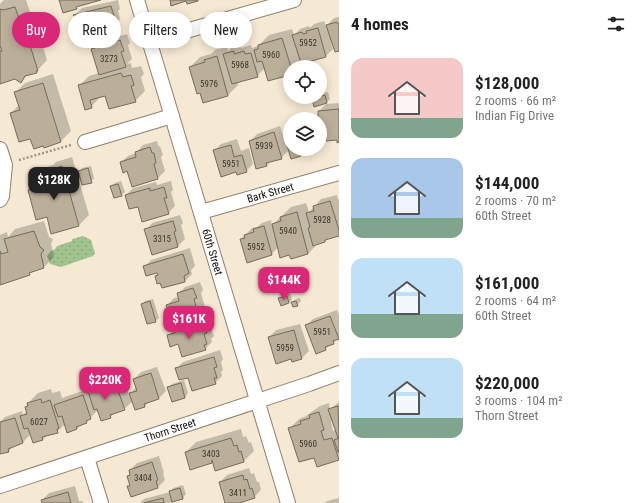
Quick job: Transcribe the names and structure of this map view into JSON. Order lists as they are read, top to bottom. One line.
{"streets":{"street":["Bark Street","60th Street","Thorn Street"]},"crossings":[["Bark Street","60th Street"],["60th Street","Thorn Street"]],"house_numbers":["5952","5960","3273","5968","5976","5939","5951","5928","5940","3315","5952","5951","5959","6027","5960","3403","3404","3411"],"page":{"heading":"4 homes","chip":["Buy","Rent","Filters","New"],"list":[{"name":"$128,000","note":"2 rooms · 66 m² · Indian Fig Drive"},{"name":"$144,000","note":"2 rooms · 70 m² · 60th Street"},{"name":"$161,000","note":"2 rooms · 64 m² · 60th Street"},{"name":"$220,000","note":"3 rooms · 104 m² · Thorn Street"}],"price":["$128K","$144K","$161K","$220K"]}}
